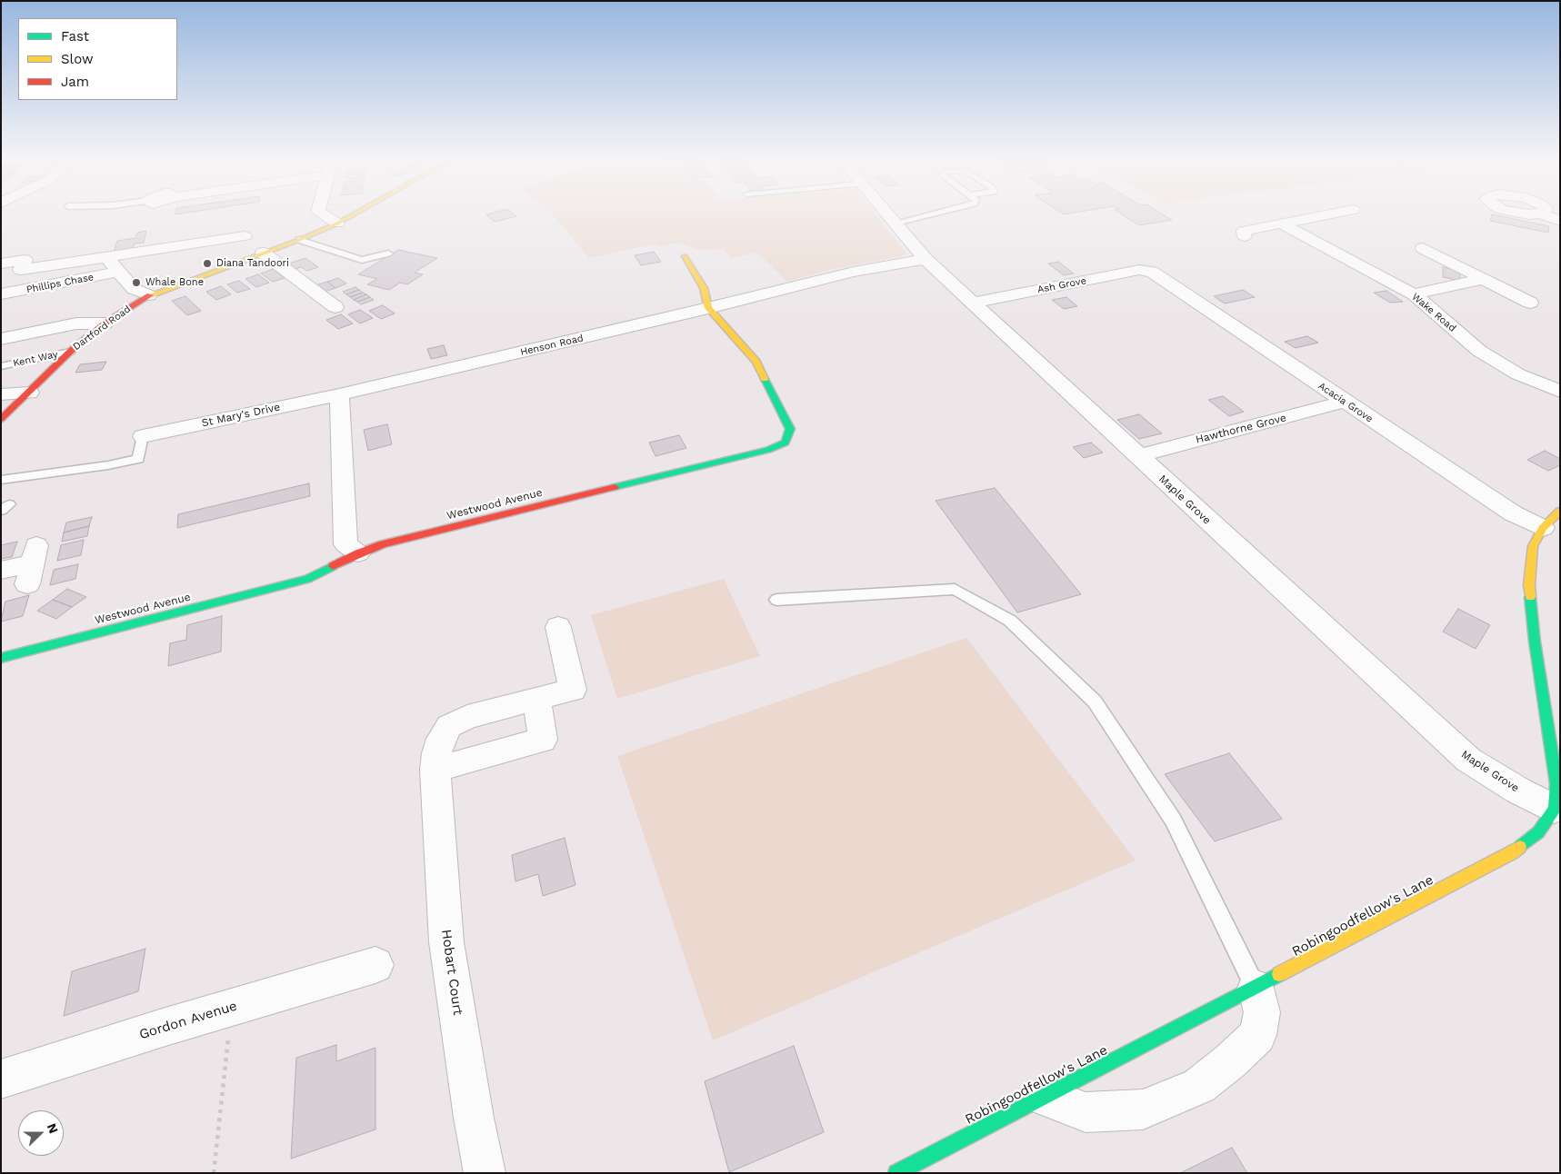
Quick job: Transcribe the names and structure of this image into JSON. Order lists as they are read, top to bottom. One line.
{"streets":{"street":["Phillips Chase","Ash Grove","Wake Road","Dartford Road","Henson Road","Acacia Grove","St Mary's Drive","Hawthorne Grove","Maple Grove","Westwood Avenue","Robingoodfellow's Lane","Hobart Court","Gordon Avenue"],"lane":["Kent Way"]},"crossings":[["Ash Grove","Acacia Grove"],["Ash Grove","Maple Grove"],["Dartford Road","Kent Way"],["Henson Road","St Mary's Drive"],["Henson Road","Maple Grove"],["Henson Road","Westwood Avenue"],["Acacia Grove","Hawthorne Grove"],["Hawthorne Grove","Maple Grove"],["Maple Grove","Robingoodfellow's Lane"]],"places":["Diana Tandoori","Whale Bone"],"legend":["Fast","Slow","Jam"],"north":"right"}
